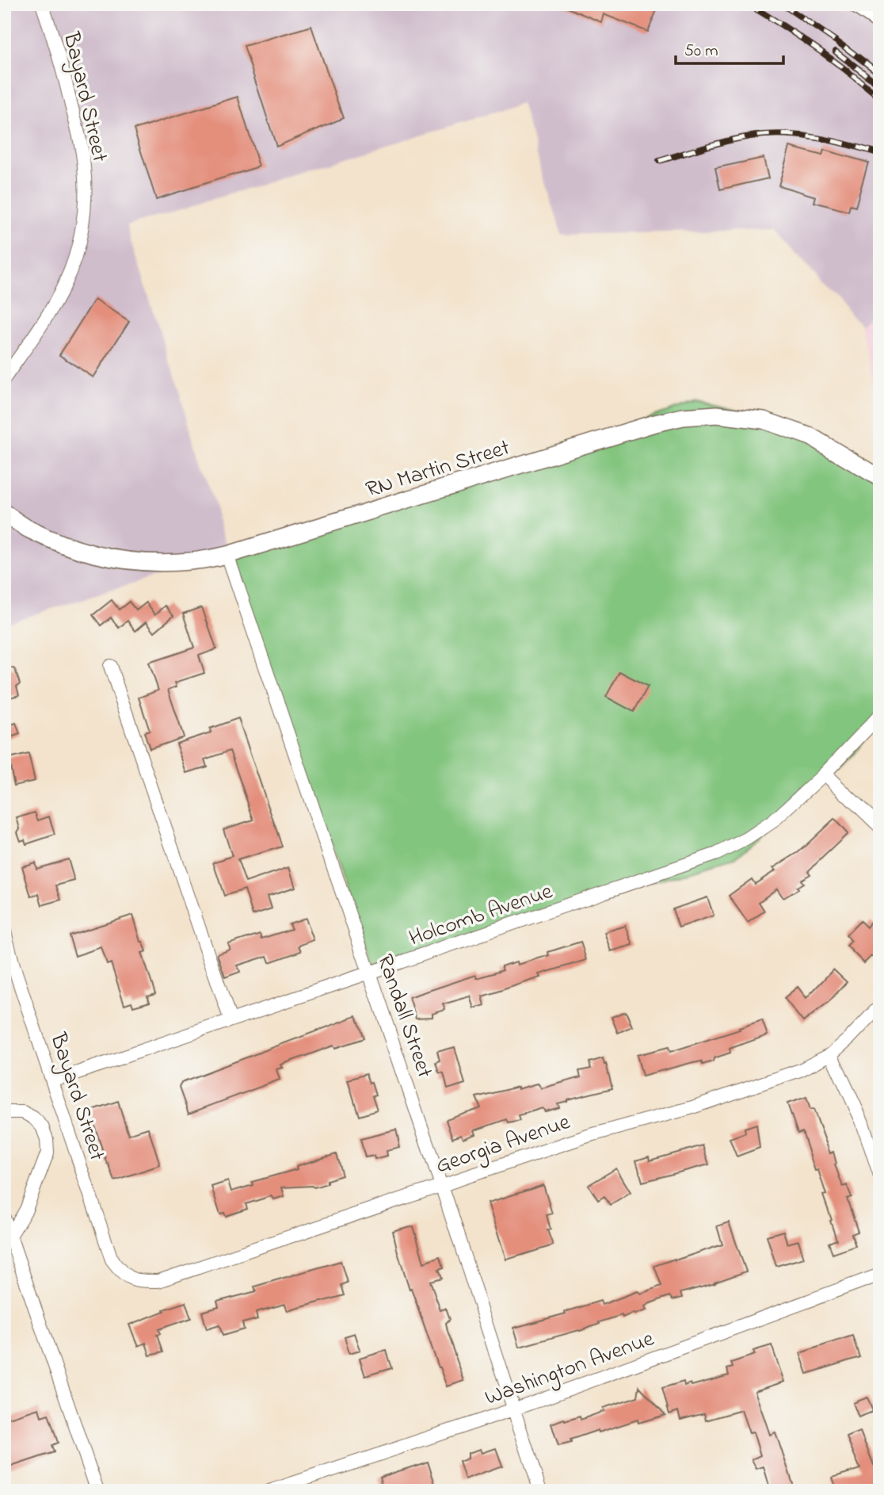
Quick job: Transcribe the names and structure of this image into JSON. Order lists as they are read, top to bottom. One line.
{"streets":{"street":["Bayard Street","RN Martin Street","Holcomb Avenue","Randall Street","Georgia Avenue","Washington Avenue"]},"crossings":[["Bayard Street","Holcomb Avenue"],["Bayard Street","Georgia Avenue"],["RN Martin Street","Randall Street"],["Holcomb Avenue","Randall Street"],["Randall Street","Georgia Avenue"],["Randall Street","Washington Avenue"]],"scale_bar":"50 m"}
